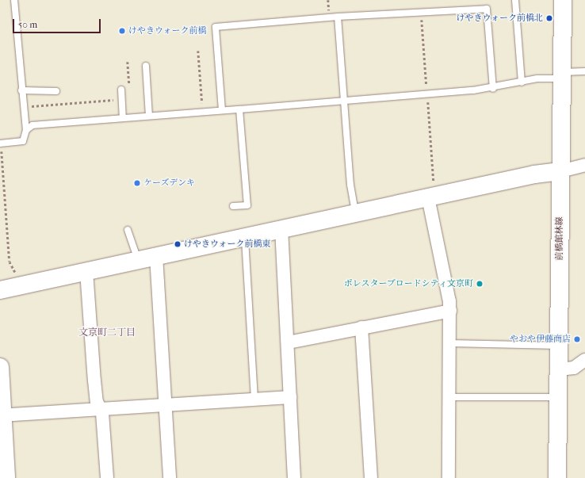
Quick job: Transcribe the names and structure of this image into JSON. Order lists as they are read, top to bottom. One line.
{"streets":{"street":["前橋館林線"]},"districts":["文京町二丁目"],"places":["けやきウォーク前橋北","けやきウォーク前橋","ケーズデンキ","けやきウォーク前橋東","ポレスターブロードシティ文京町","やおや伊藤商店"],"scale_bar":"50 m"}
